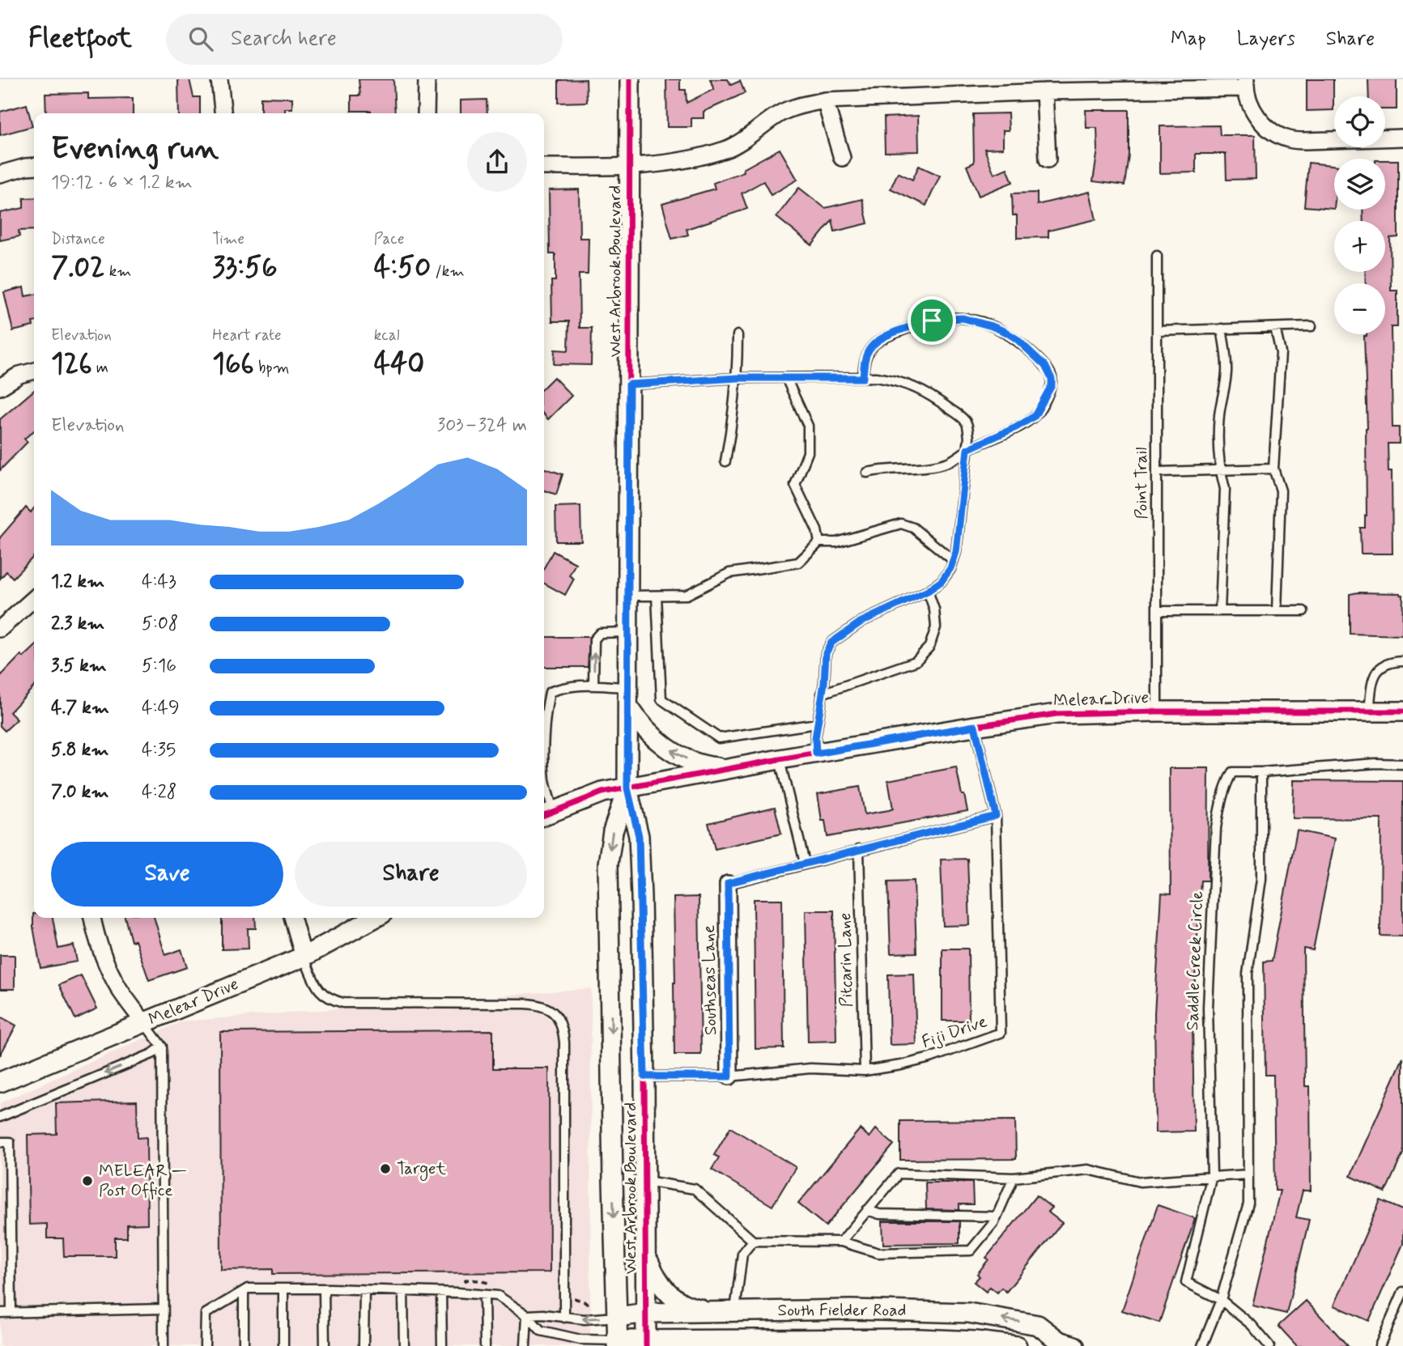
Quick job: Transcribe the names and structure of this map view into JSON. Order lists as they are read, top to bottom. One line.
{"streets":{"street":["West Arbrook Boulevard","Melear Drive","Southseas Lane","South Fielder Road"],"lane":["Point Trail","Pitcarin Lane","Saddle Creek Circle","Fiji Drive"]},"crossings":[["West Arbrook Boulevard","Melear Drive"],["West Arbrook Boulevard","Fiji Drive"],["West Arbrook Boulevard","South Fielder Road"],["Point Trail","Melear Drive"],["Melear Drive","Fiji Drive"],["Pitcarin Lane","Fiji Drive"],["Southseas Lane","Fiji Drive"]],"places":["Target","MELEAR — Post Office"],"page":{"header":"Fleetfoot","search":"Search here","nav":["Map","Layers","Share"],"map_buttons":["+","−"],"heading":["Evening run","19:12 · 6 × 1.2 km"],"stats":[["Distance","7.02 km"],["Time","33:56"],["Pace","4:50 /km"],["Elevation","126 m"],["Heart rate","166 bpm"],["kcal","440"]],"chart":["Elevation","303–324 m"],"list":[{"name":"1.2 km","note":"4:43"},{"name":"2.3 km","note":"5:08"},{"name":"3.5 km","note":"5:16"},{"name":"4.7 km","note":"4:49"},{"name":"5.8 km","note":"4:35"},{"name":"7.0 km","note":"4:28"}],"buttons":["Save","Share"]}}
